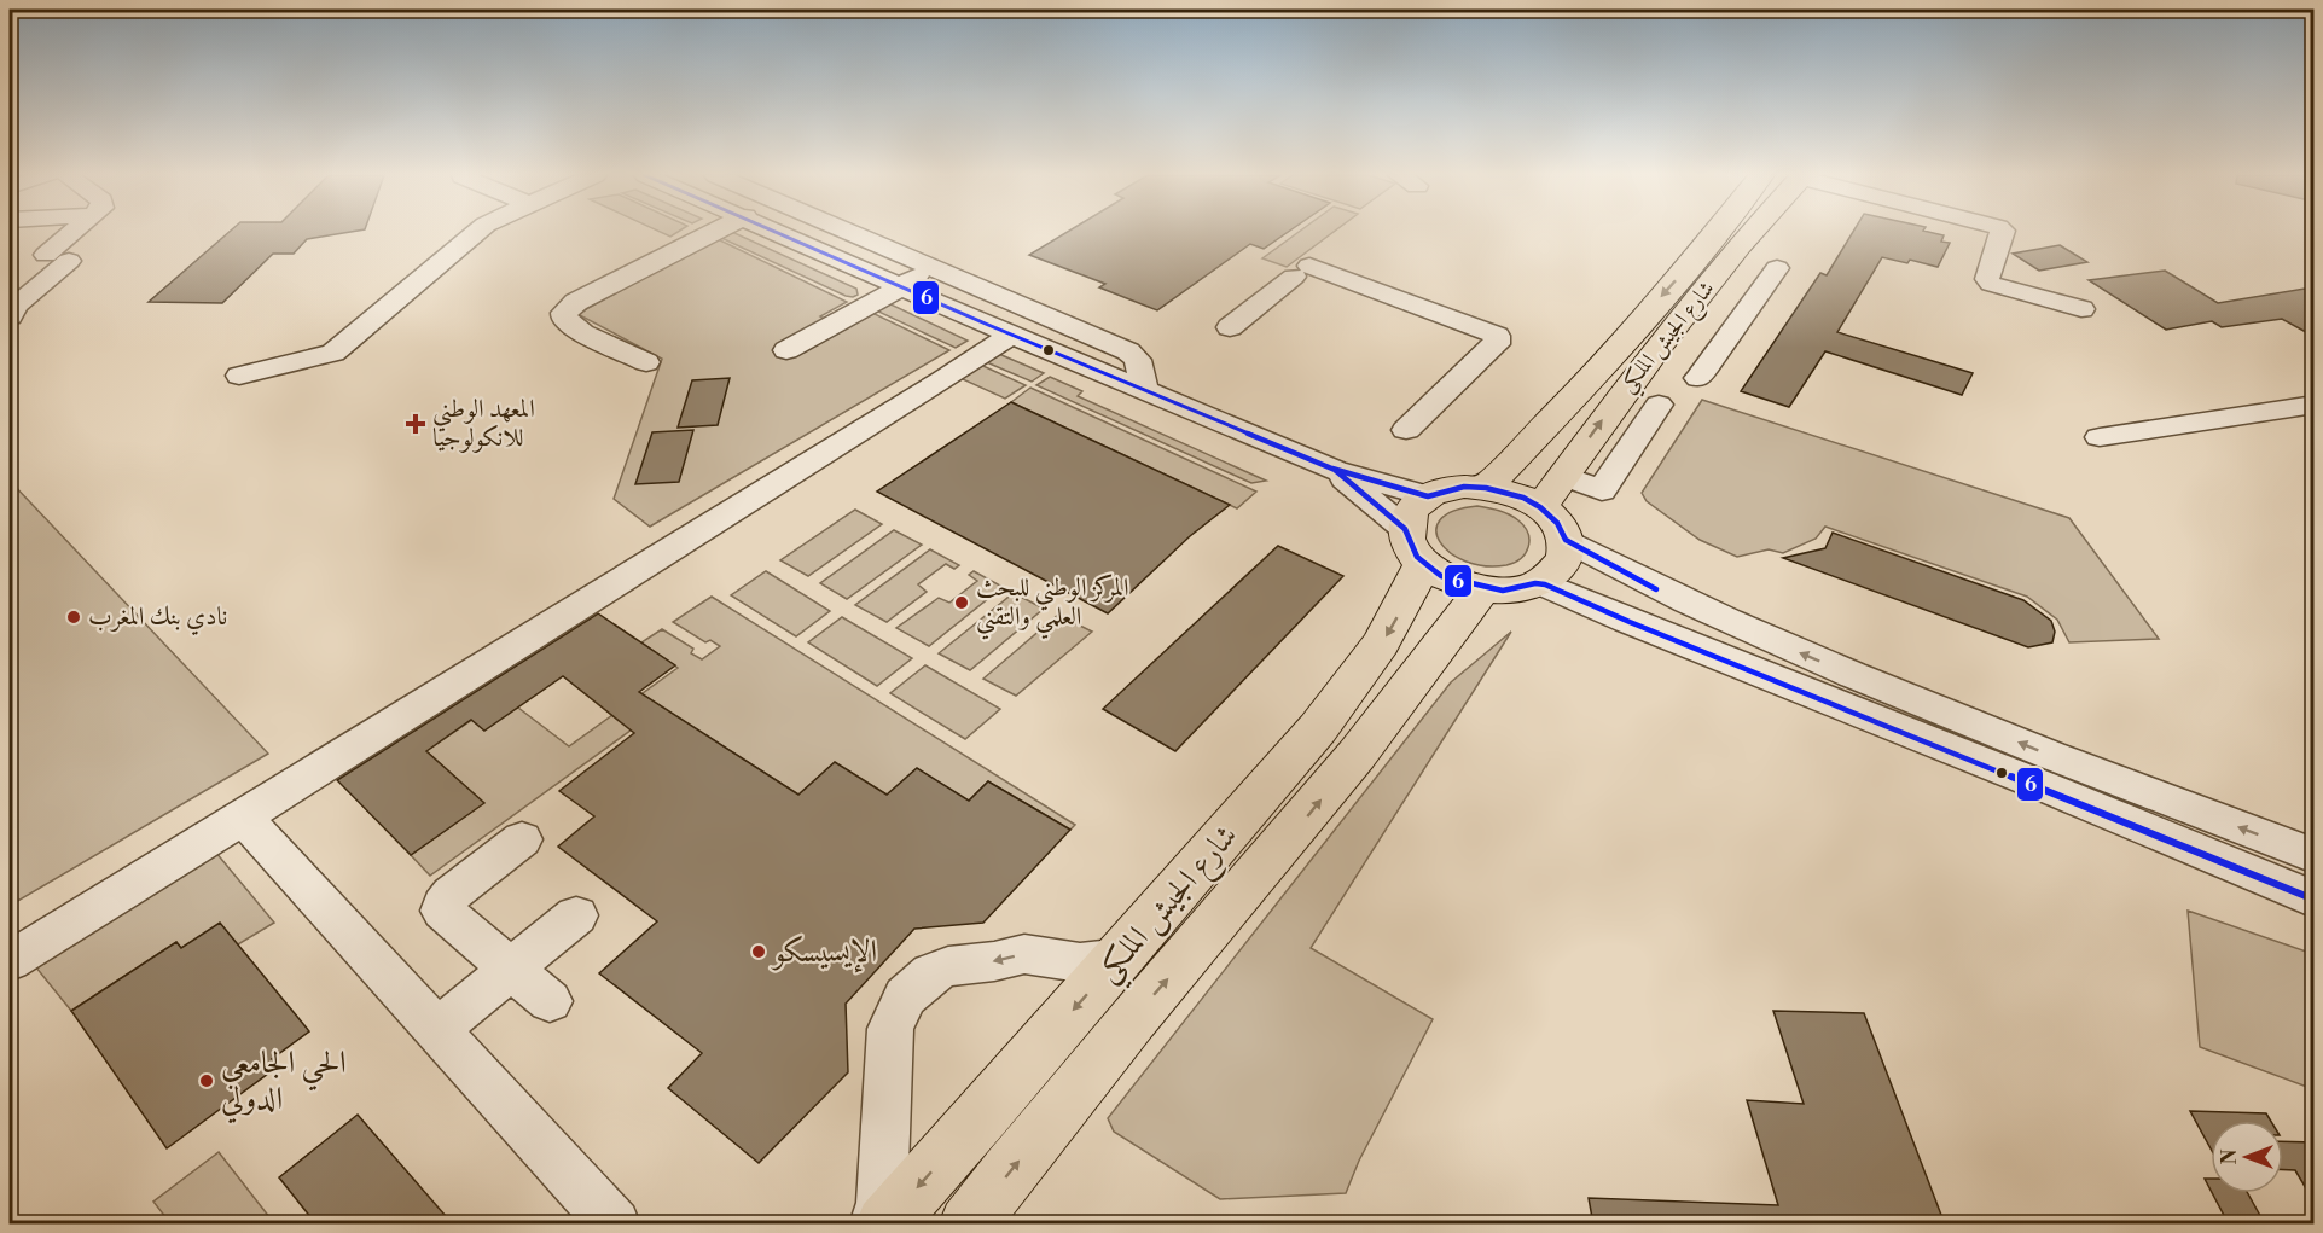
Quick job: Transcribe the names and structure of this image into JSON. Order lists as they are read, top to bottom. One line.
{"streets":{"main road":["شارع الجيش الملكي"]},"places":{"health":["المعهد الوطني للانكولوجيا"],"other":["المركز الوطني للبحث العلمي والتقني","نادي بنك المغرب","اﻹيسيسكو","الحي الجامعي الدولي"]},"lines":["transit line 6"],"north":"left"}
